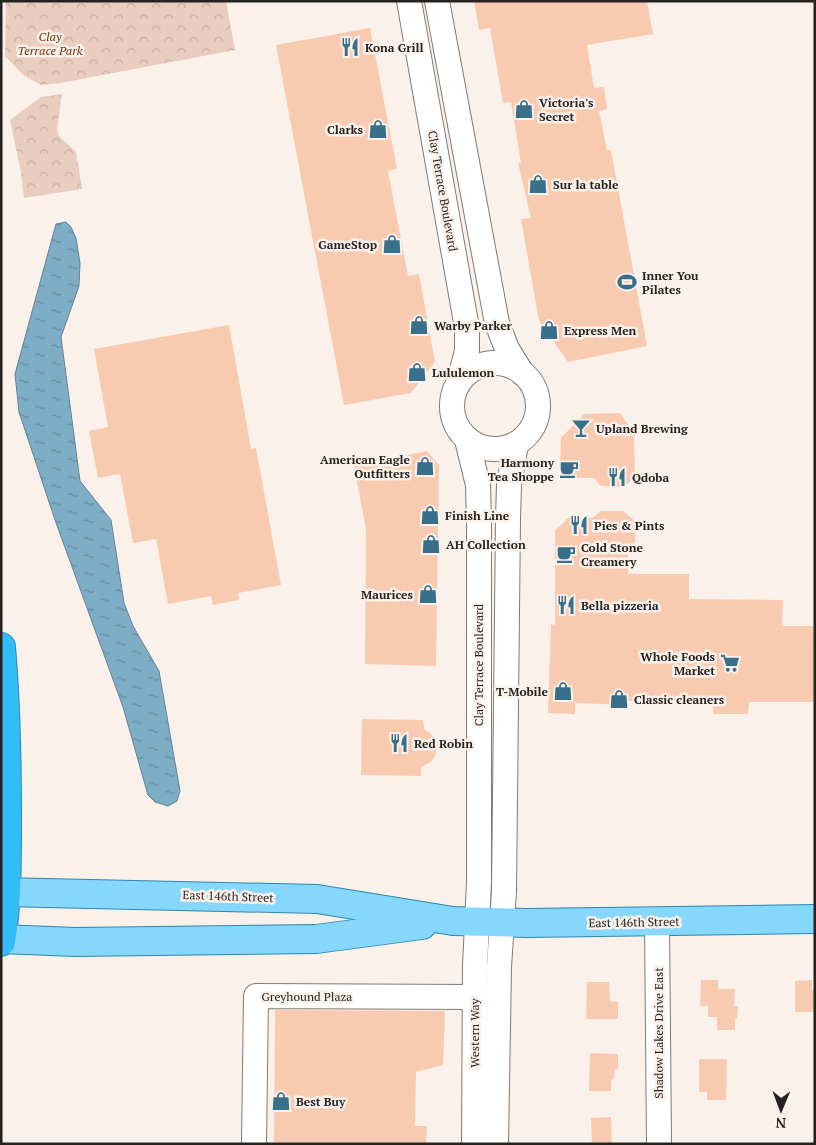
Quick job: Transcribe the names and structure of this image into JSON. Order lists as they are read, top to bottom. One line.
{"streets":{"main road":["East 146th Street"],"street":["Clay Terrace Boulevard","Greyhound Plaza","Western Way","Shadow Lakes Drive East"]},"crossings":[["Clay Terrace Boulevard","East 146th Street"],["Clay Terrace Boulevard","Western Way"],["East 146th Street","Western Way"],["East 146th Street","Shadow Lakes Drive East"],["Greyhound Plaza","Western Way"]],"parks":["Clay Terrace Park"],"places":{"restaurant":["Kona Grill","Qdoba","Pies & Pints","Bella pizzeria","Red Robin"],"shop":["Victoria's Secret","Clarks","Sur la table","GameStop","Warby Parker","Express Men","Lululemon","American Eagle Outfitters","Finish Line","AH Collection","Maurices","T-Mobile","Classic cleaners","Best Buy"],"sports":["Inner You Pilates"],"bar":["Upland Brewing"],"cafe":["Harmony Tea Shoppe","Cold Stone Creamery"],"supermarket":["Whole Foods Market"]},"north":"bottom"}
